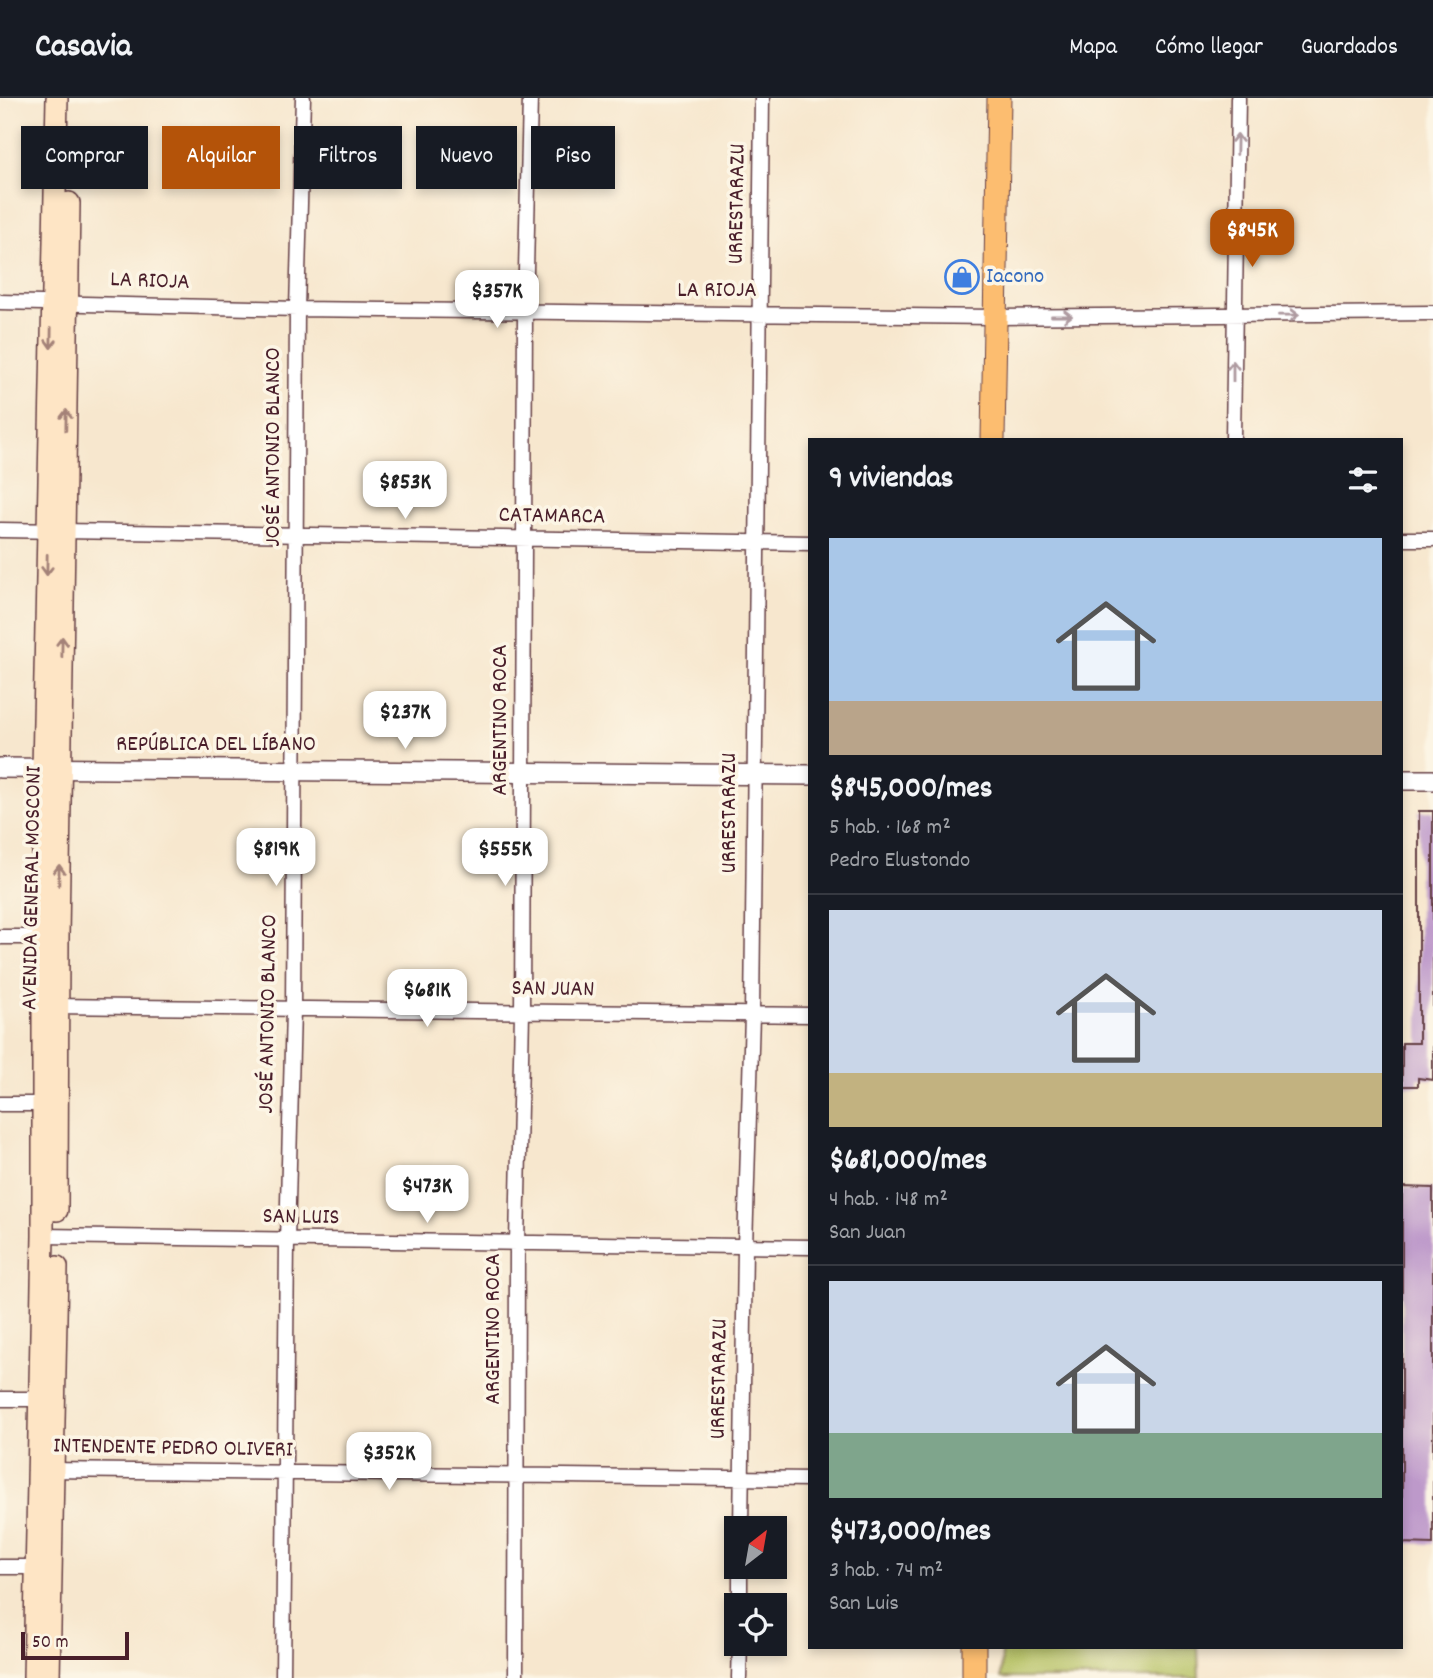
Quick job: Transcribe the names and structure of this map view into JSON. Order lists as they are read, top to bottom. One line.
{"streets":{"main road":["AVENIDA GENERAL MOSCONI"],"street":["URRESTARAZU","LA RIOJA","JOSÉ ANTONIO BLANCO","CATAMARCA","ARGENTINO ROCA","REPÚBLICA DEL LÍBANO","SAN JUAN","SAN LUIS","INTENDENTE PEDRO OLIVERI"]},"crossings":[["URRESTARAZU","LA RIOJA"],["URRESTARAZU","CATAMARCA"],["URRESTARAZU","REPÚBLICA DEL LÍBANO"],["URRESTARAZU","SAN JUAN"],["URRESTARAZU","SAN LUIS"],["URRESTARAZU","INTENDENTE PEDRO OLIVERI"],["LA RIOJA","JOSÉ ANTONIO BLANCO"],["LA RIOJA","ARGENTINO ROCA"],["LA RIOJA","AVENIDA GENERAL MOSCONI"],["JOSÉ ANTONIO BLANCO","CATAMARCA"],["JOSÉ ANTONIO BLANCO","REPÚBLICA DEL LÍBANO"],["JOSÉ ANTONIO BLANCO","SAN JUAN"],["JOSÉ ANTONIO BLANCO","SAN LUIS"],["JOSÉ ANTONIO BLANCO","INTENDENTE PEDRO OLIVERI"],["CATAMARCA","ARGENTINO ROCA"],["CATAMARCA","AVENIDA GENERAL MOSCONI"],["ARGENTINO ROCA","REPÚBLICA DEL LÍBANO"],["ARGENTINO ROCA","SAN JUAN"],["ARGENTINO ROCA","SAN LUIS"],["ARGENTINO ROCA","INTENDENTE PEDRO OLIVERI"],["REPÚBLICA DEL LÍBANO","AVENIDA GENERAL MOSCONI"],["AVENIDA GENERAL MOSCONI","SAN JUAN"],["AVENIDA GENERAL MOSCONI","SAN LUIS"],["AVENIDA GENERAL MOSCONI","INTENDENTE PEDRO OLIVERI"]],"places":{"shop":["Iacono"]},"scale_bar":"50 m","north":"top right","page":{"header":"Casavia","nav":["Mapa","Cómo llegar","Guardados"],"chip":["Comprar","Alquilar","Filtros","Nuevo","Piso"],"price":["$845K","$357K","$853K","$237K","$819K","$555K","$681K","$473K","$352K"],"heading":"9 viviendas","list":[{"name":"$845,000/mes","note":"5 hab. · 168 m² · Pedro Elustondo"},{"name":"$681,000/mes","note":"4 hab. · 148 m² · San Juan"},{"name":"$473,000/mes","note":"3 hab. · 74 m² · San Luis"}],"scale":"50 m"}}
